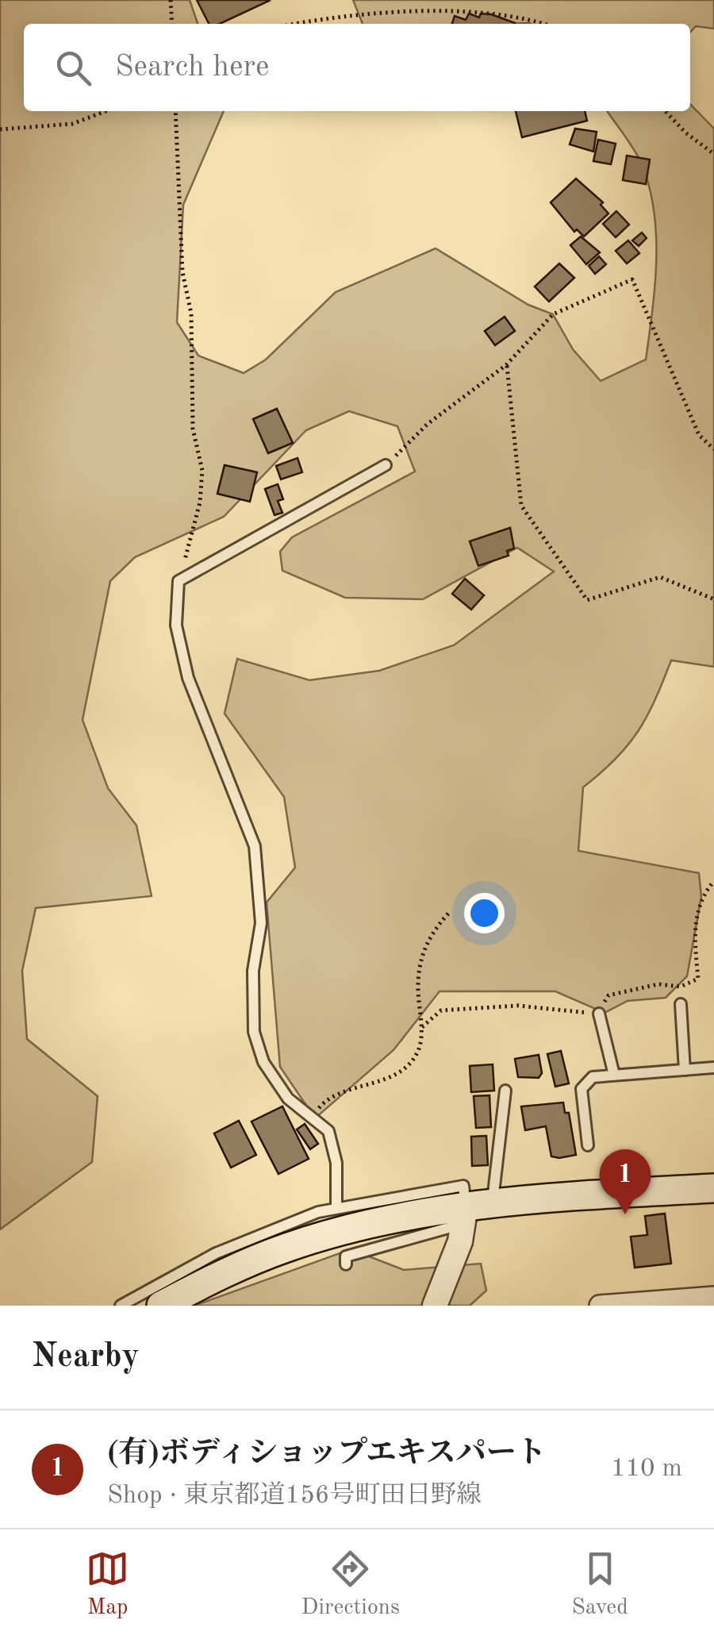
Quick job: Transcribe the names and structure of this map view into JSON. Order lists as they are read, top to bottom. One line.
{"page":{"search":"Search here","pins":"1","heading":"Nearby","list":[{"mark":"1","name":"(有)ボディショップエキスパート","note":"Shop · 東京都道156号町田日野線","value":"110 m"}],"nav":["Map","Directions","Saved"]}}
